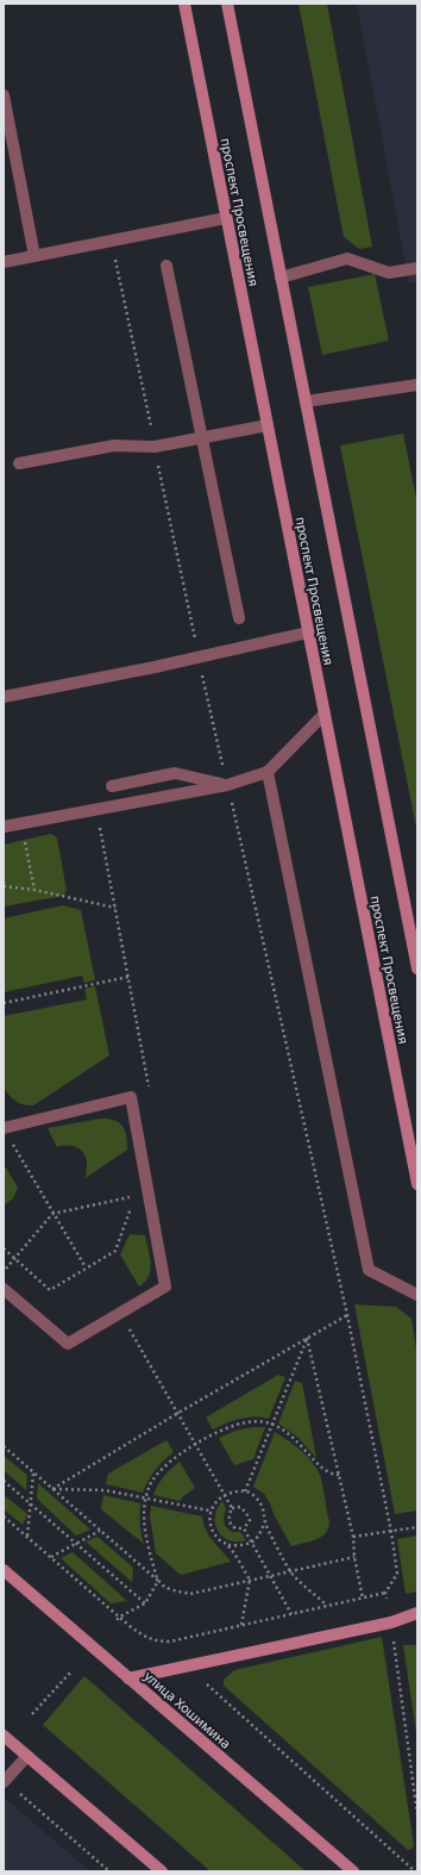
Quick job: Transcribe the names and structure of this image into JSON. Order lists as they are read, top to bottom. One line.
{"streets":{"main road":["проспект Просвещения","улица Хошимина"]}}
